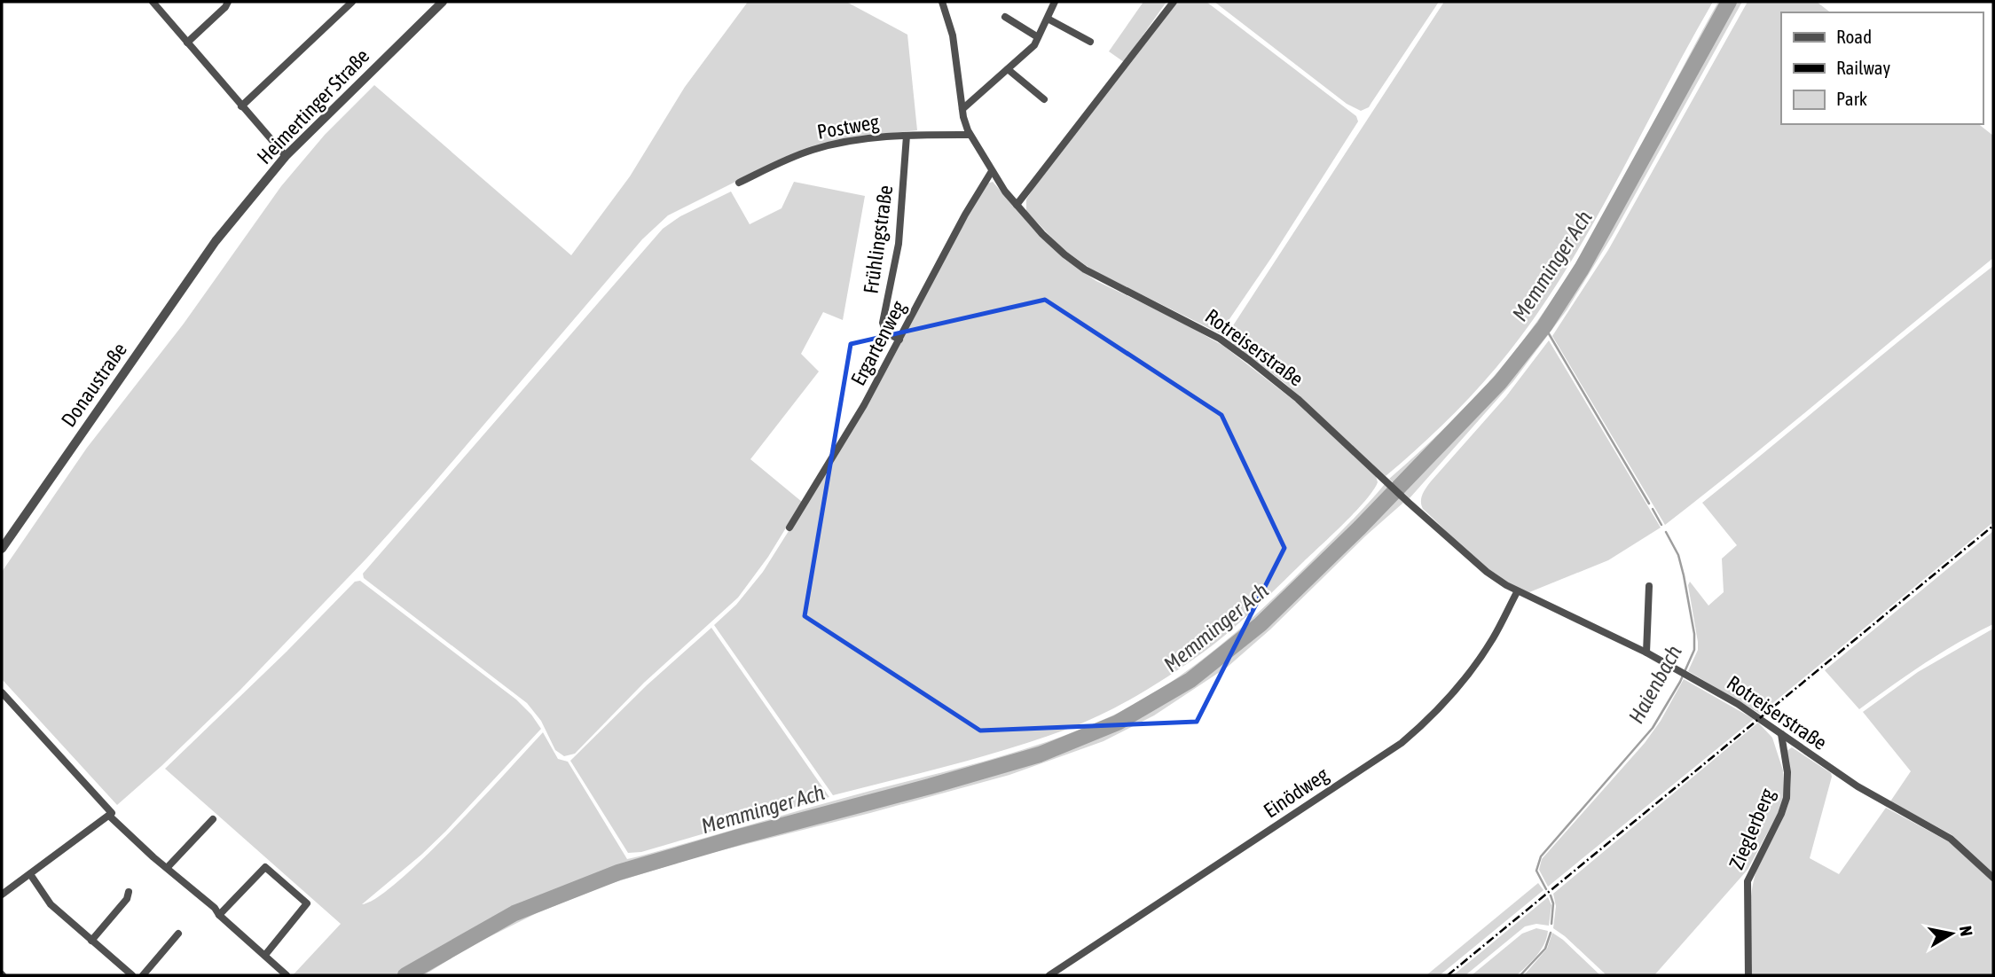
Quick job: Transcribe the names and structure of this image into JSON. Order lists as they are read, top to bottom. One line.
{"streets":{"street":["Heimertinger Straße","Postweg","Frühlingstraße","Ergartenweg","Rotreiserstraße","Donaustraße","Einödweg","Zieglerberg"]},"crossings":[["Heimertinger Straße","Donaustraße"],["Postweg","Frühlingstraße"],["Postweg","Rotreiserstraße"],["Frühlingstraße","Ergartenweg"],["Ergartenweg","Rotreiserstraße"],["Rotreiserstraße","Einödweg"],["Rotreiserstraße","Zieglerberg"]],"water":["Memminger Ach","Haienbach"],"legend":["Road","Railway","Park"],"north":"right"}
